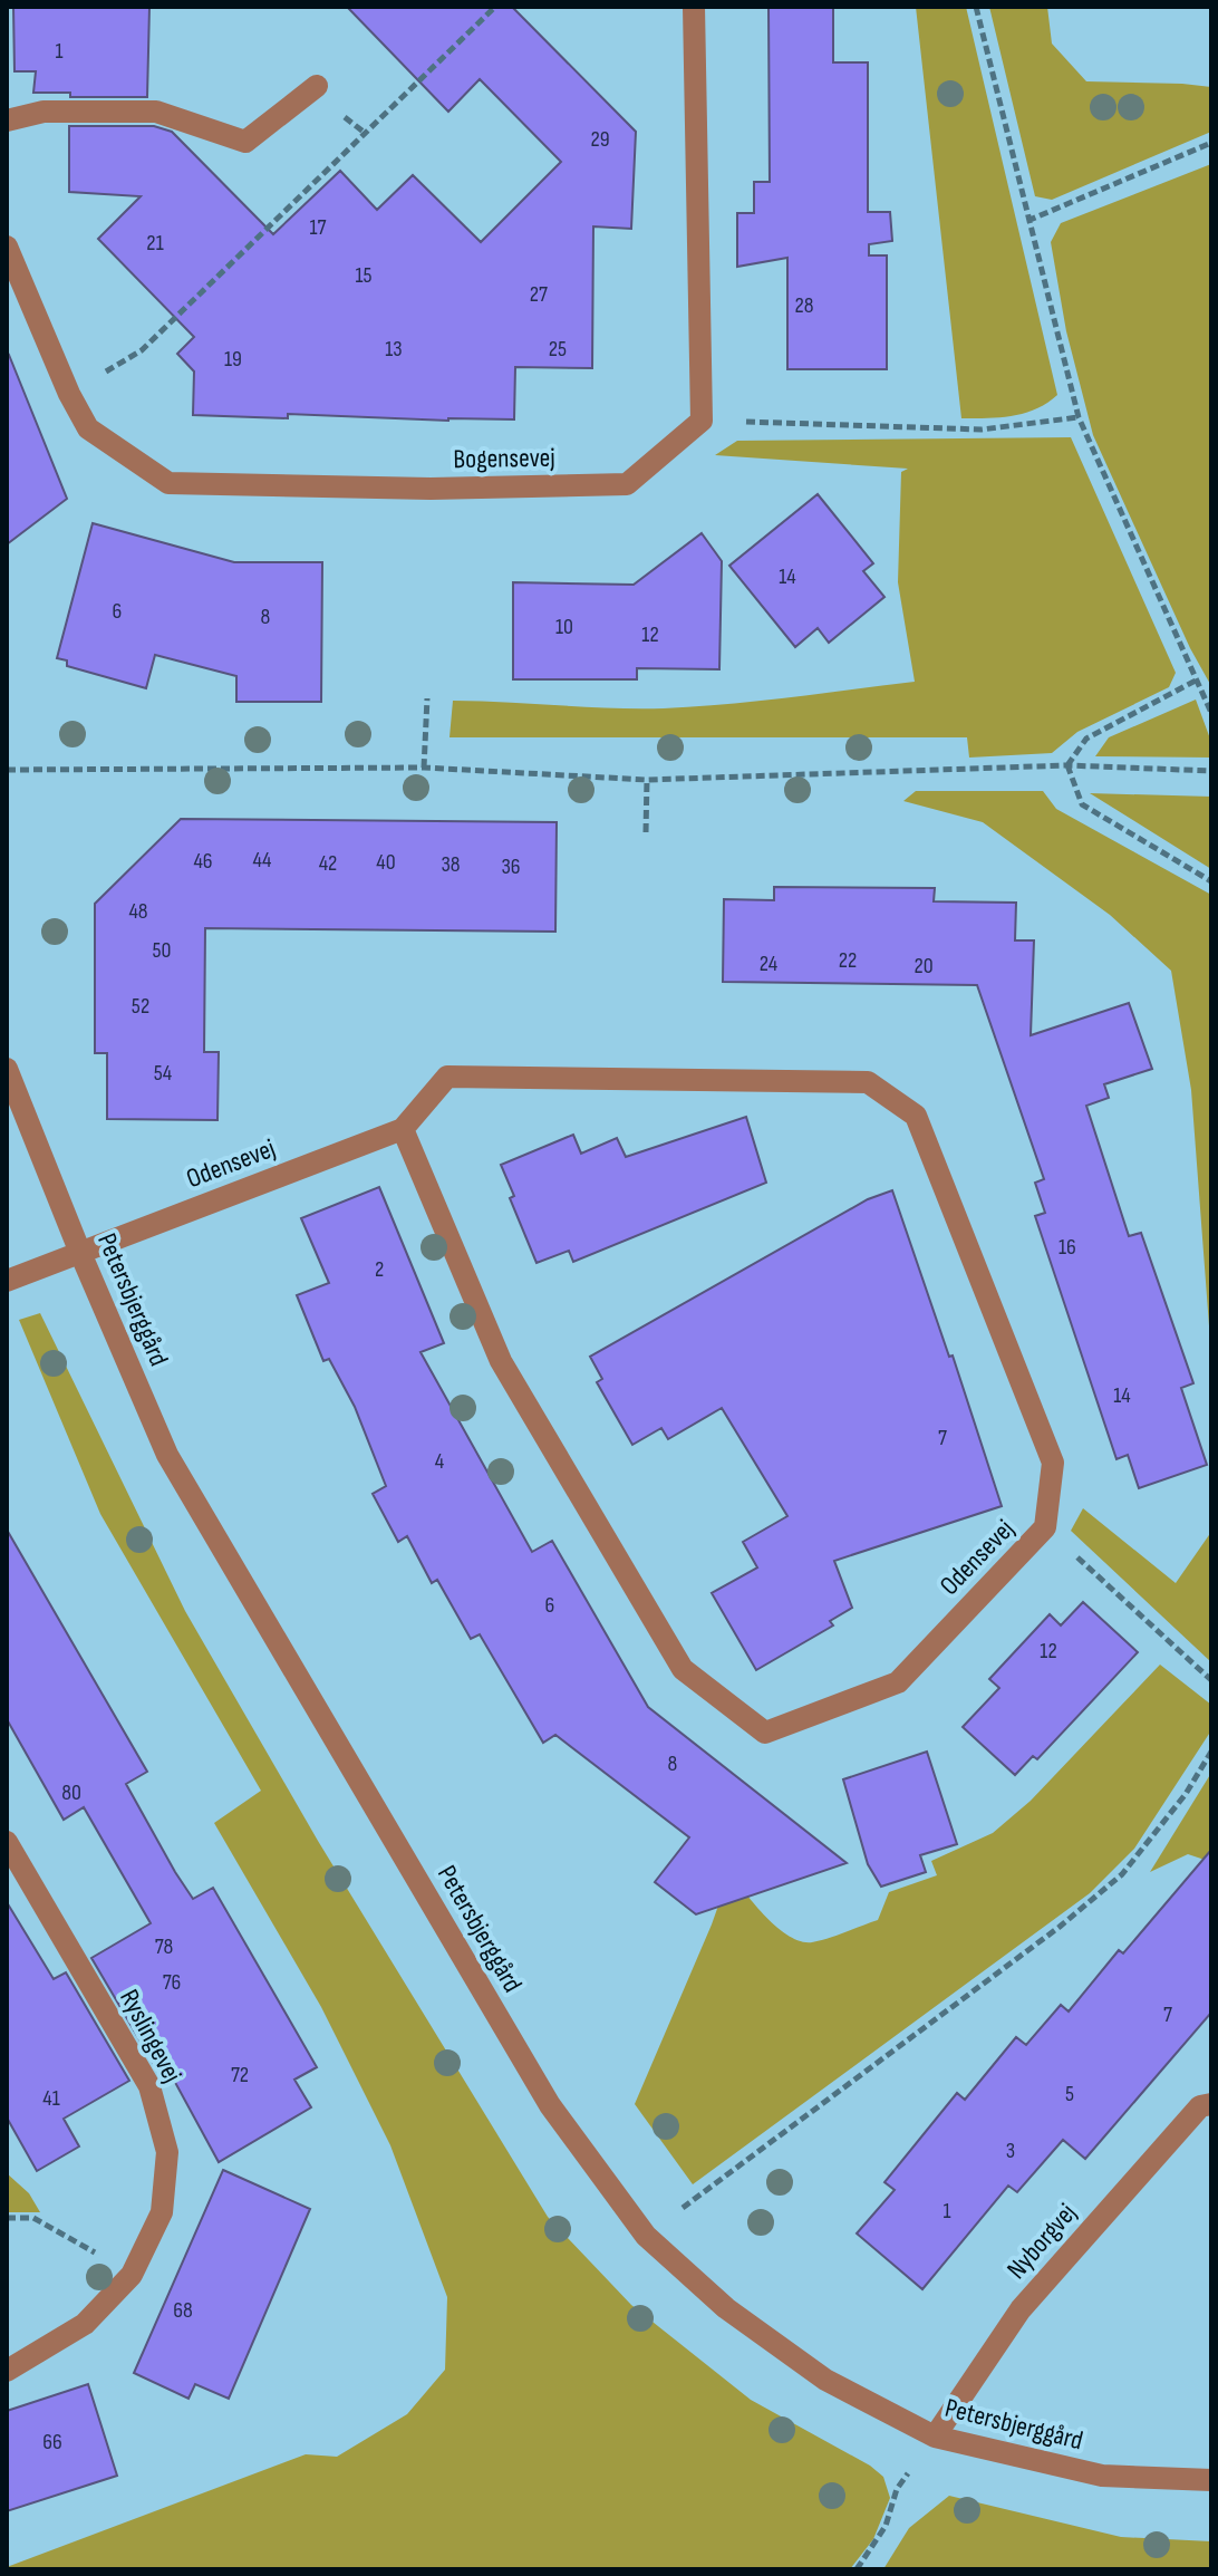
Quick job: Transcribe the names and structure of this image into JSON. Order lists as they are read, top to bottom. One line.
{"streets":{"street":["Bogensevej","Odensevej","Petersbjerggård","Ryslingevej","Nyborgvej"]},"crossings":[["Odensevej","Petersbjerggård"],["Petersbjerggård","Nyborgvej"]],"house_numbers":["1","29","17","21","15","27","28","13","25","19","14","6","8","10","12","44","46","40","42","38","36","48","50","22","24","20","52","54","16","2","14","7","4","6","12","8","80","78","76","7","72","5","41","3","1","68","66"]}
